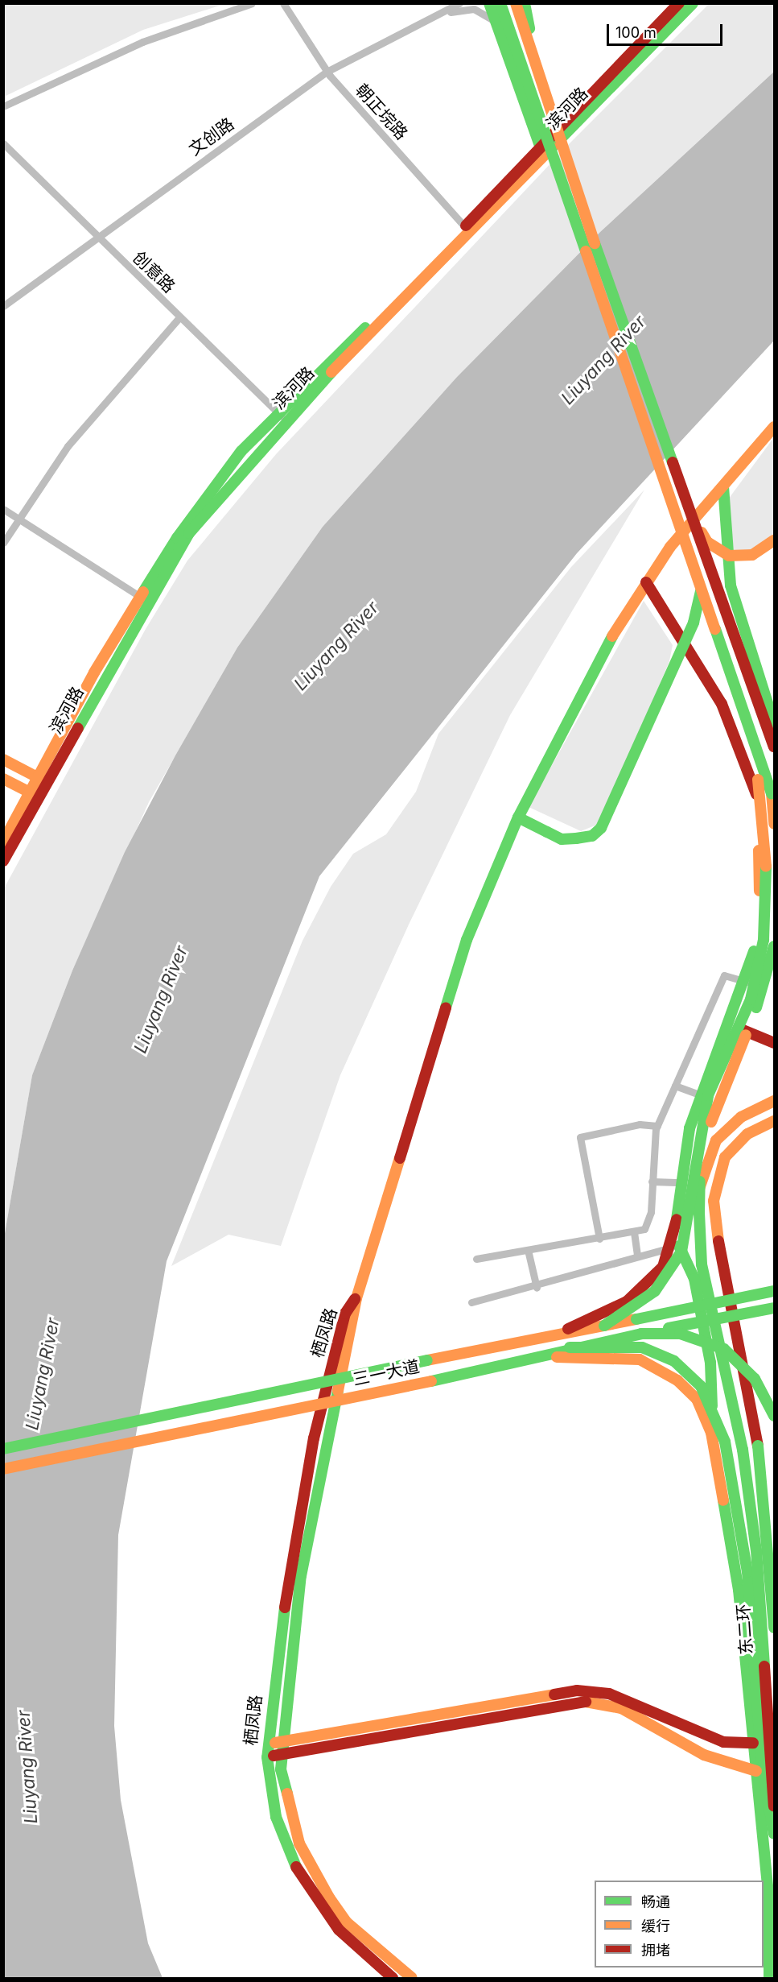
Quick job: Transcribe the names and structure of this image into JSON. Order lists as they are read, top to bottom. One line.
{"streets":{"main road":["滨河路","栖凤路","三一大道","东二环"],"street":["朝正垸路","文创路","创意路"]},"crossings":[["滨河路","朝正垸路"],["滨河路","创意路"],["朝正垸路","文创路"],["文创路","创意路"]],"water":["Liuyang River"],"legend":["畅通","缓行","拥堵"],"scale_bar":"100 m"}
